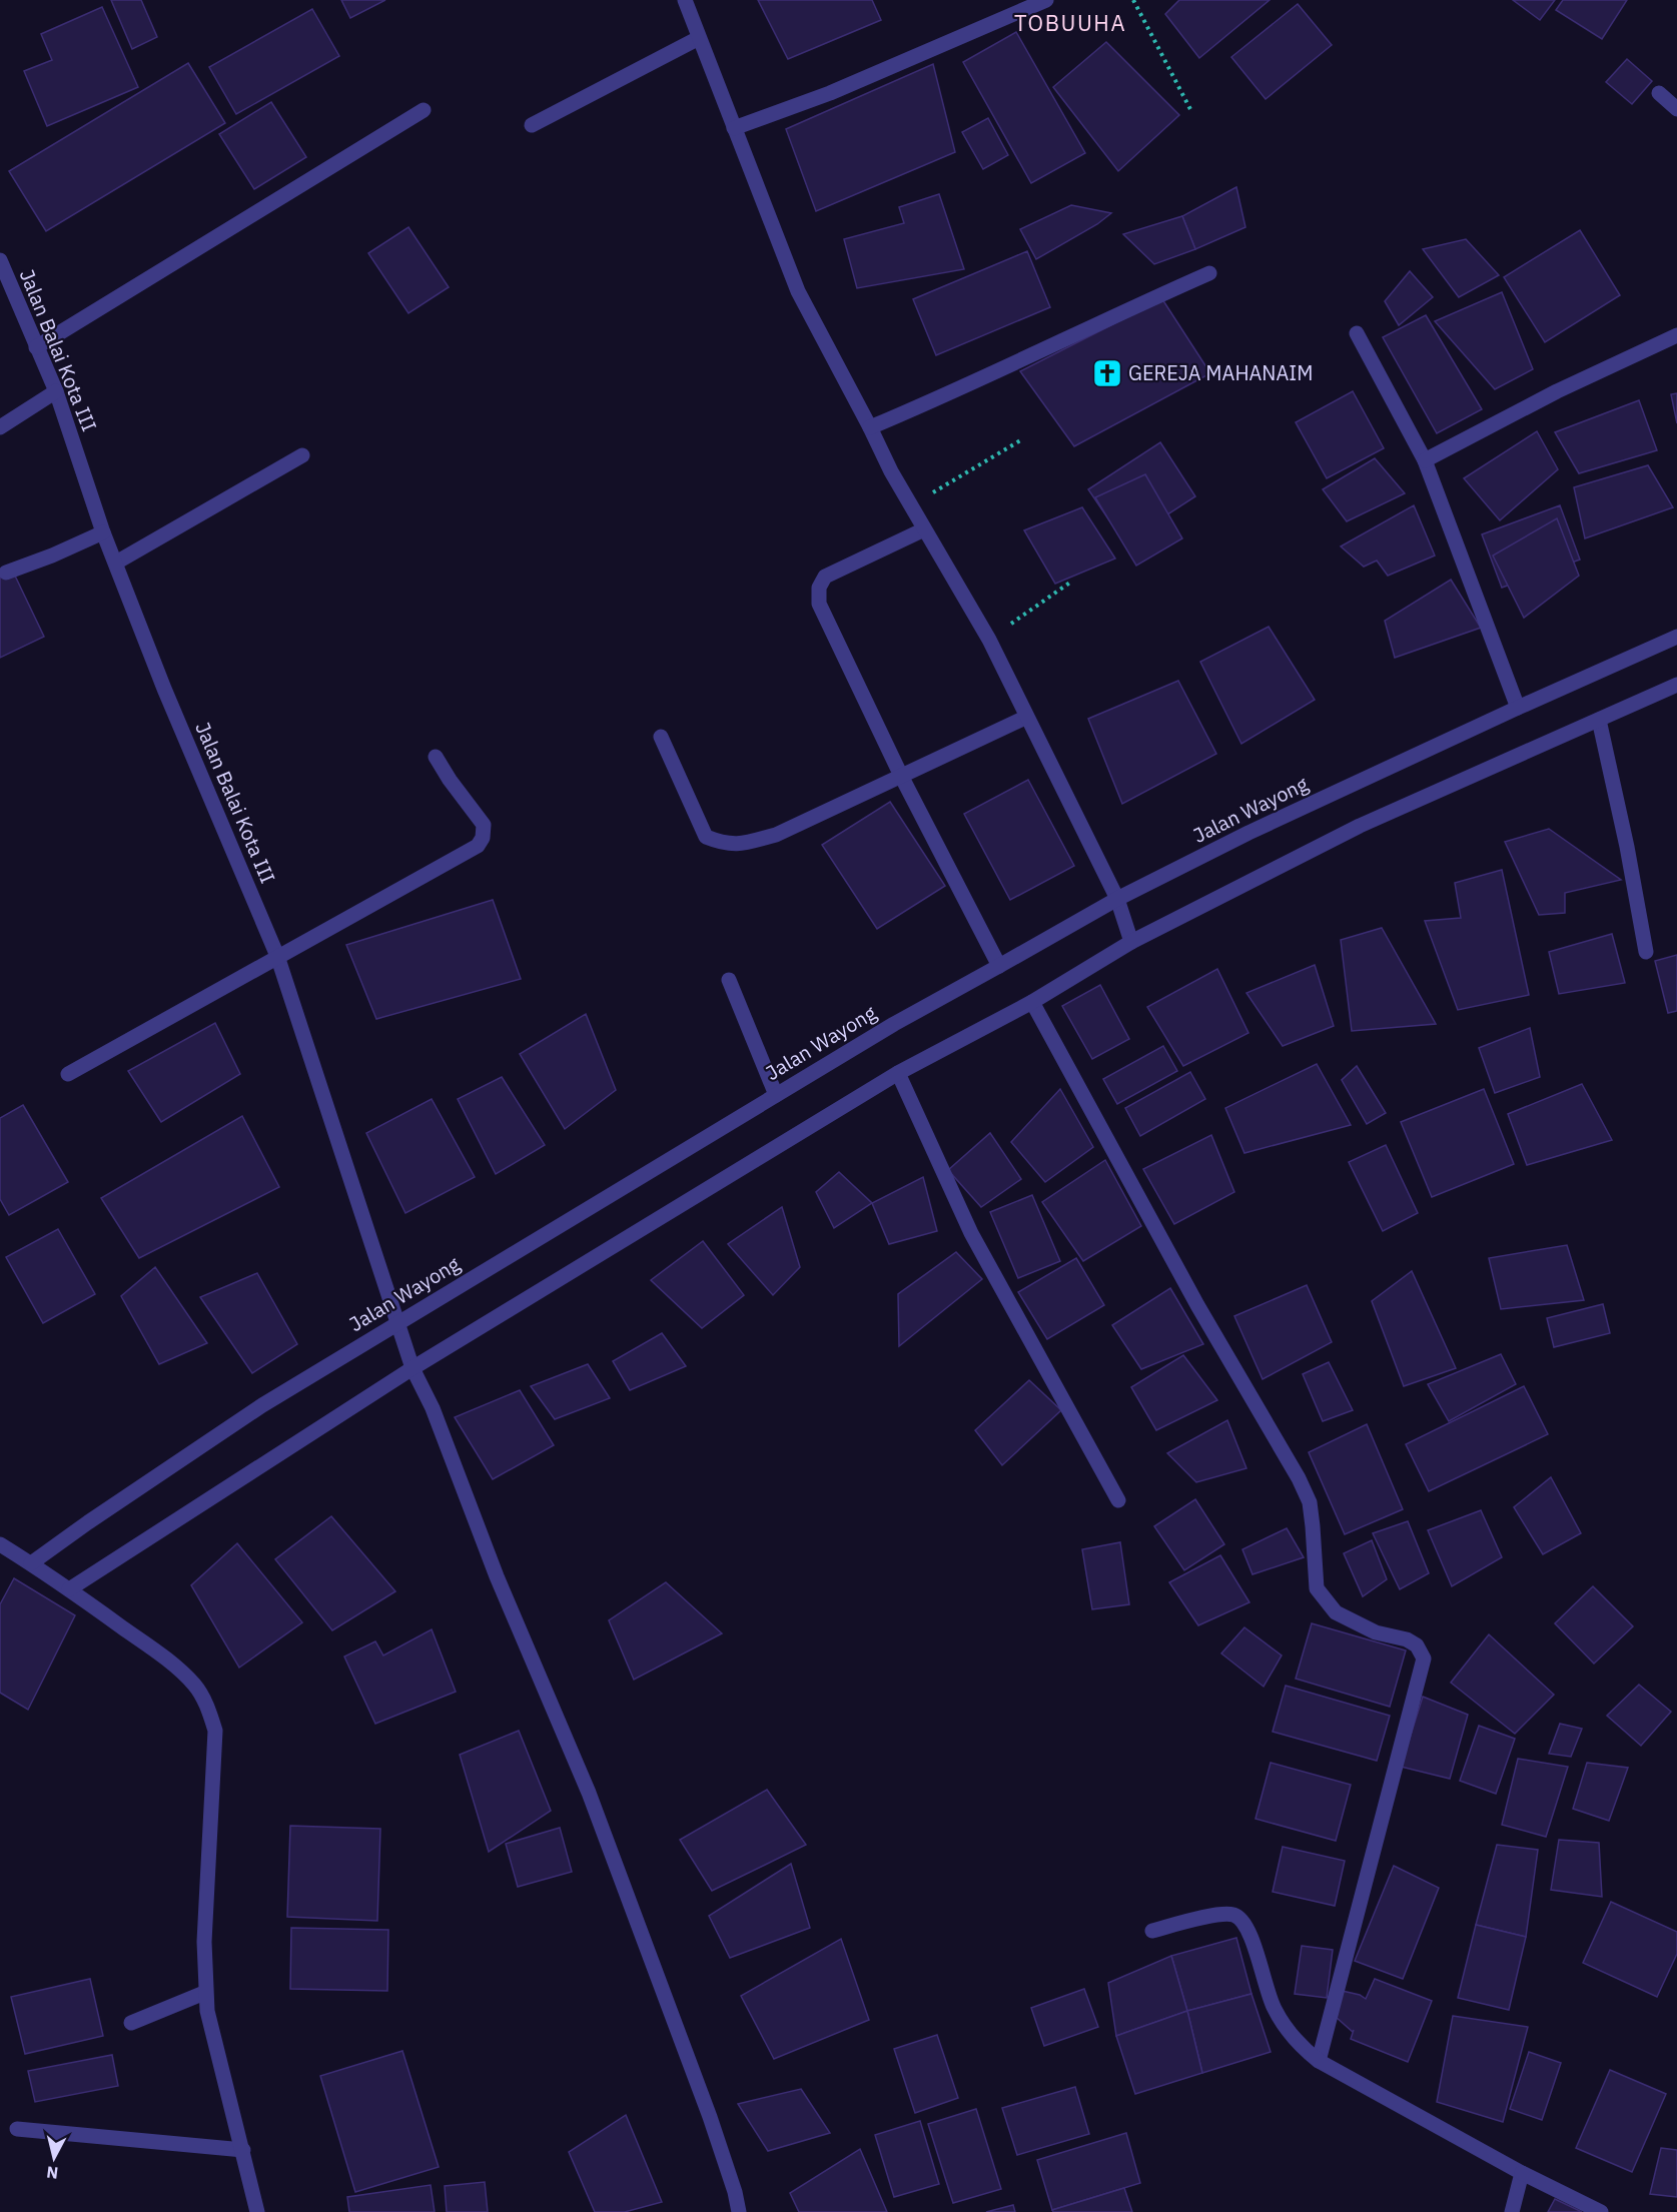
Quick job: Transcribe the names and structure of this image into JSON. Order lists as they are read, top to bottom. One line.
{"streets":{"street":["Jalan Balai Kota III","Jalan Wayong"]},"crossings":[["Jalan Balai Kota III","Jalan Wayong"]],"districts":["TOBUUHA"],"places":{"church":["GEREJA MAHANAIM"]},"north":"bottom"}
